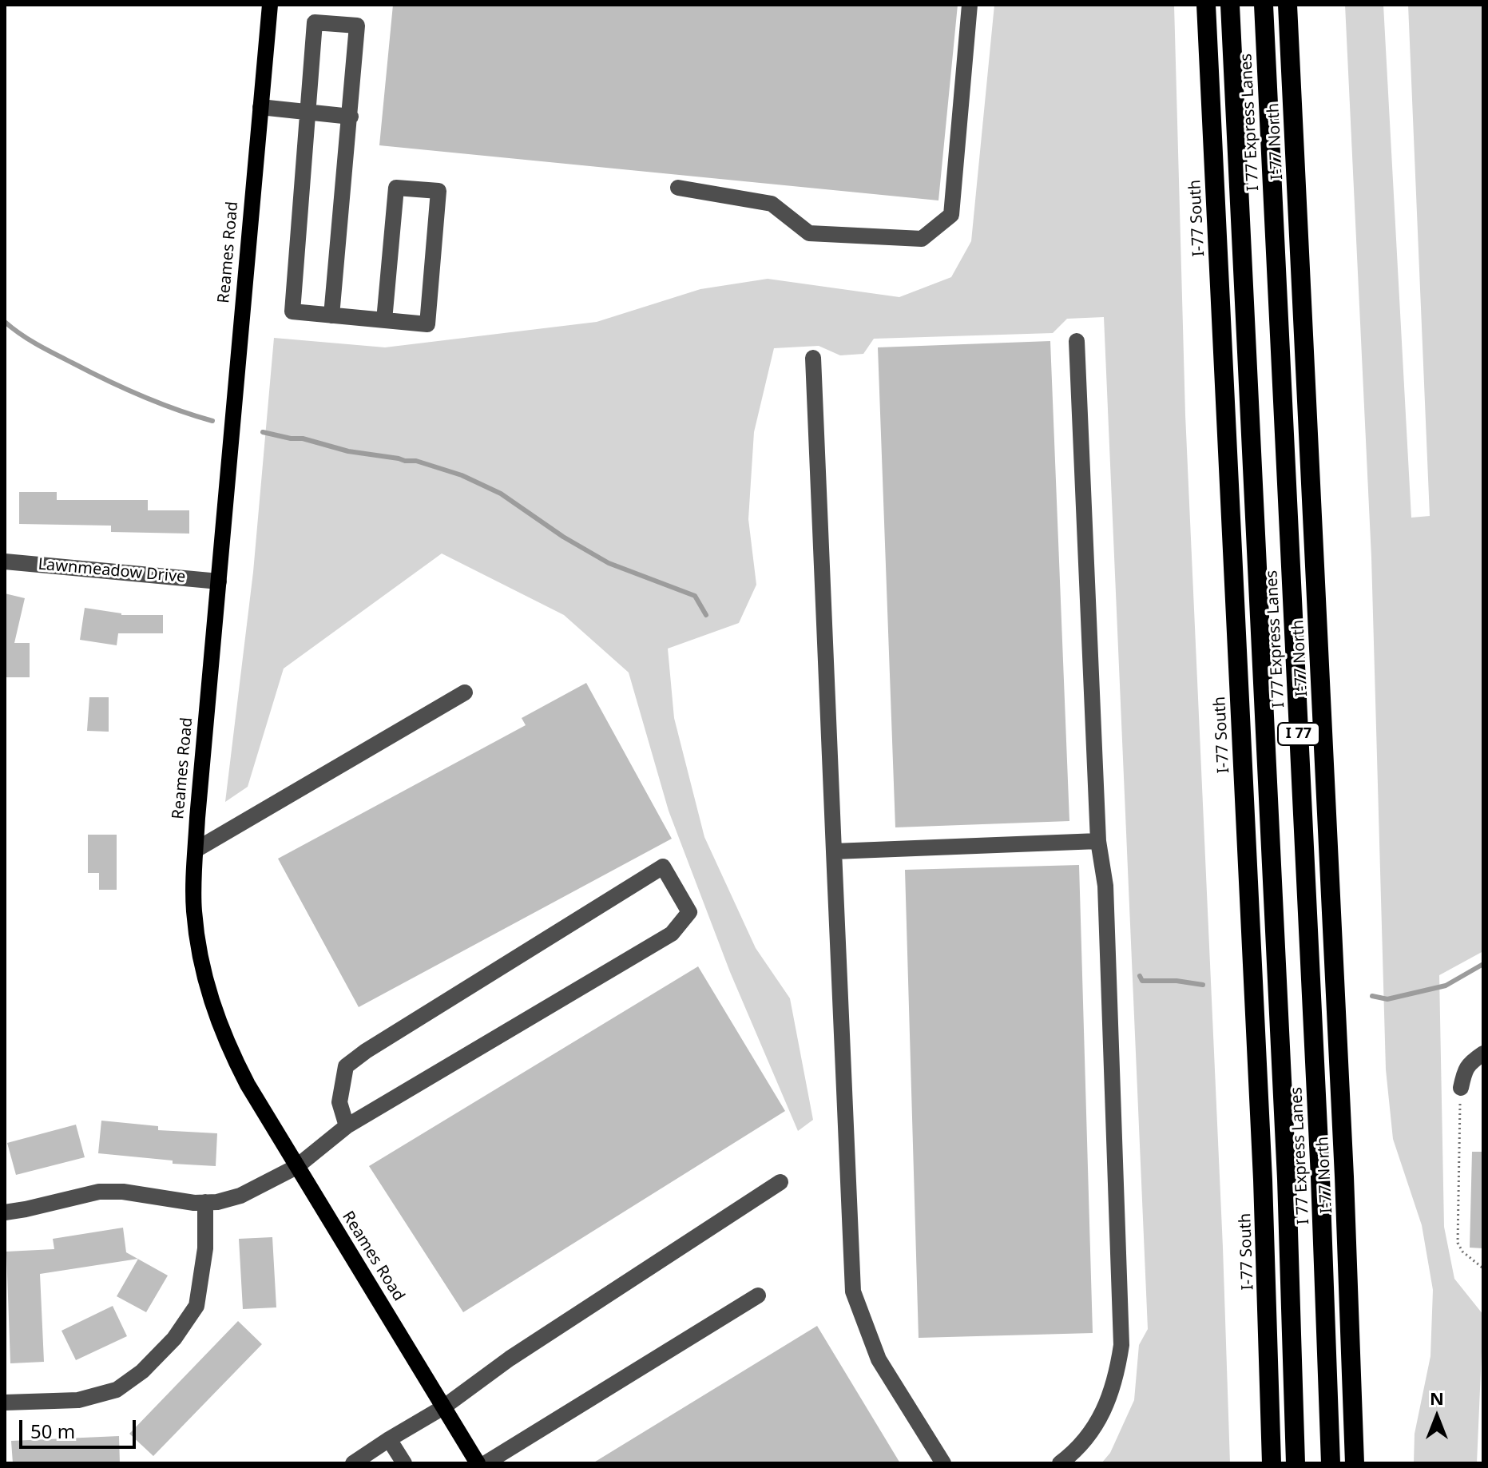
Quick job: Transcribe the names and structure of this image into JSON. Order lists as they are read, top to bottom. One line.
{"streets":{"highway":["I 77 Express Lanes","I-77 North","I-77 South","I 77"],"main road":["Reames Road"],"street":["Lawnmeadow Drive"]},"crossings":[["Reames Road","Lawnmeadow Drive"]],"scale_bar":"50 m","north":"top"}
